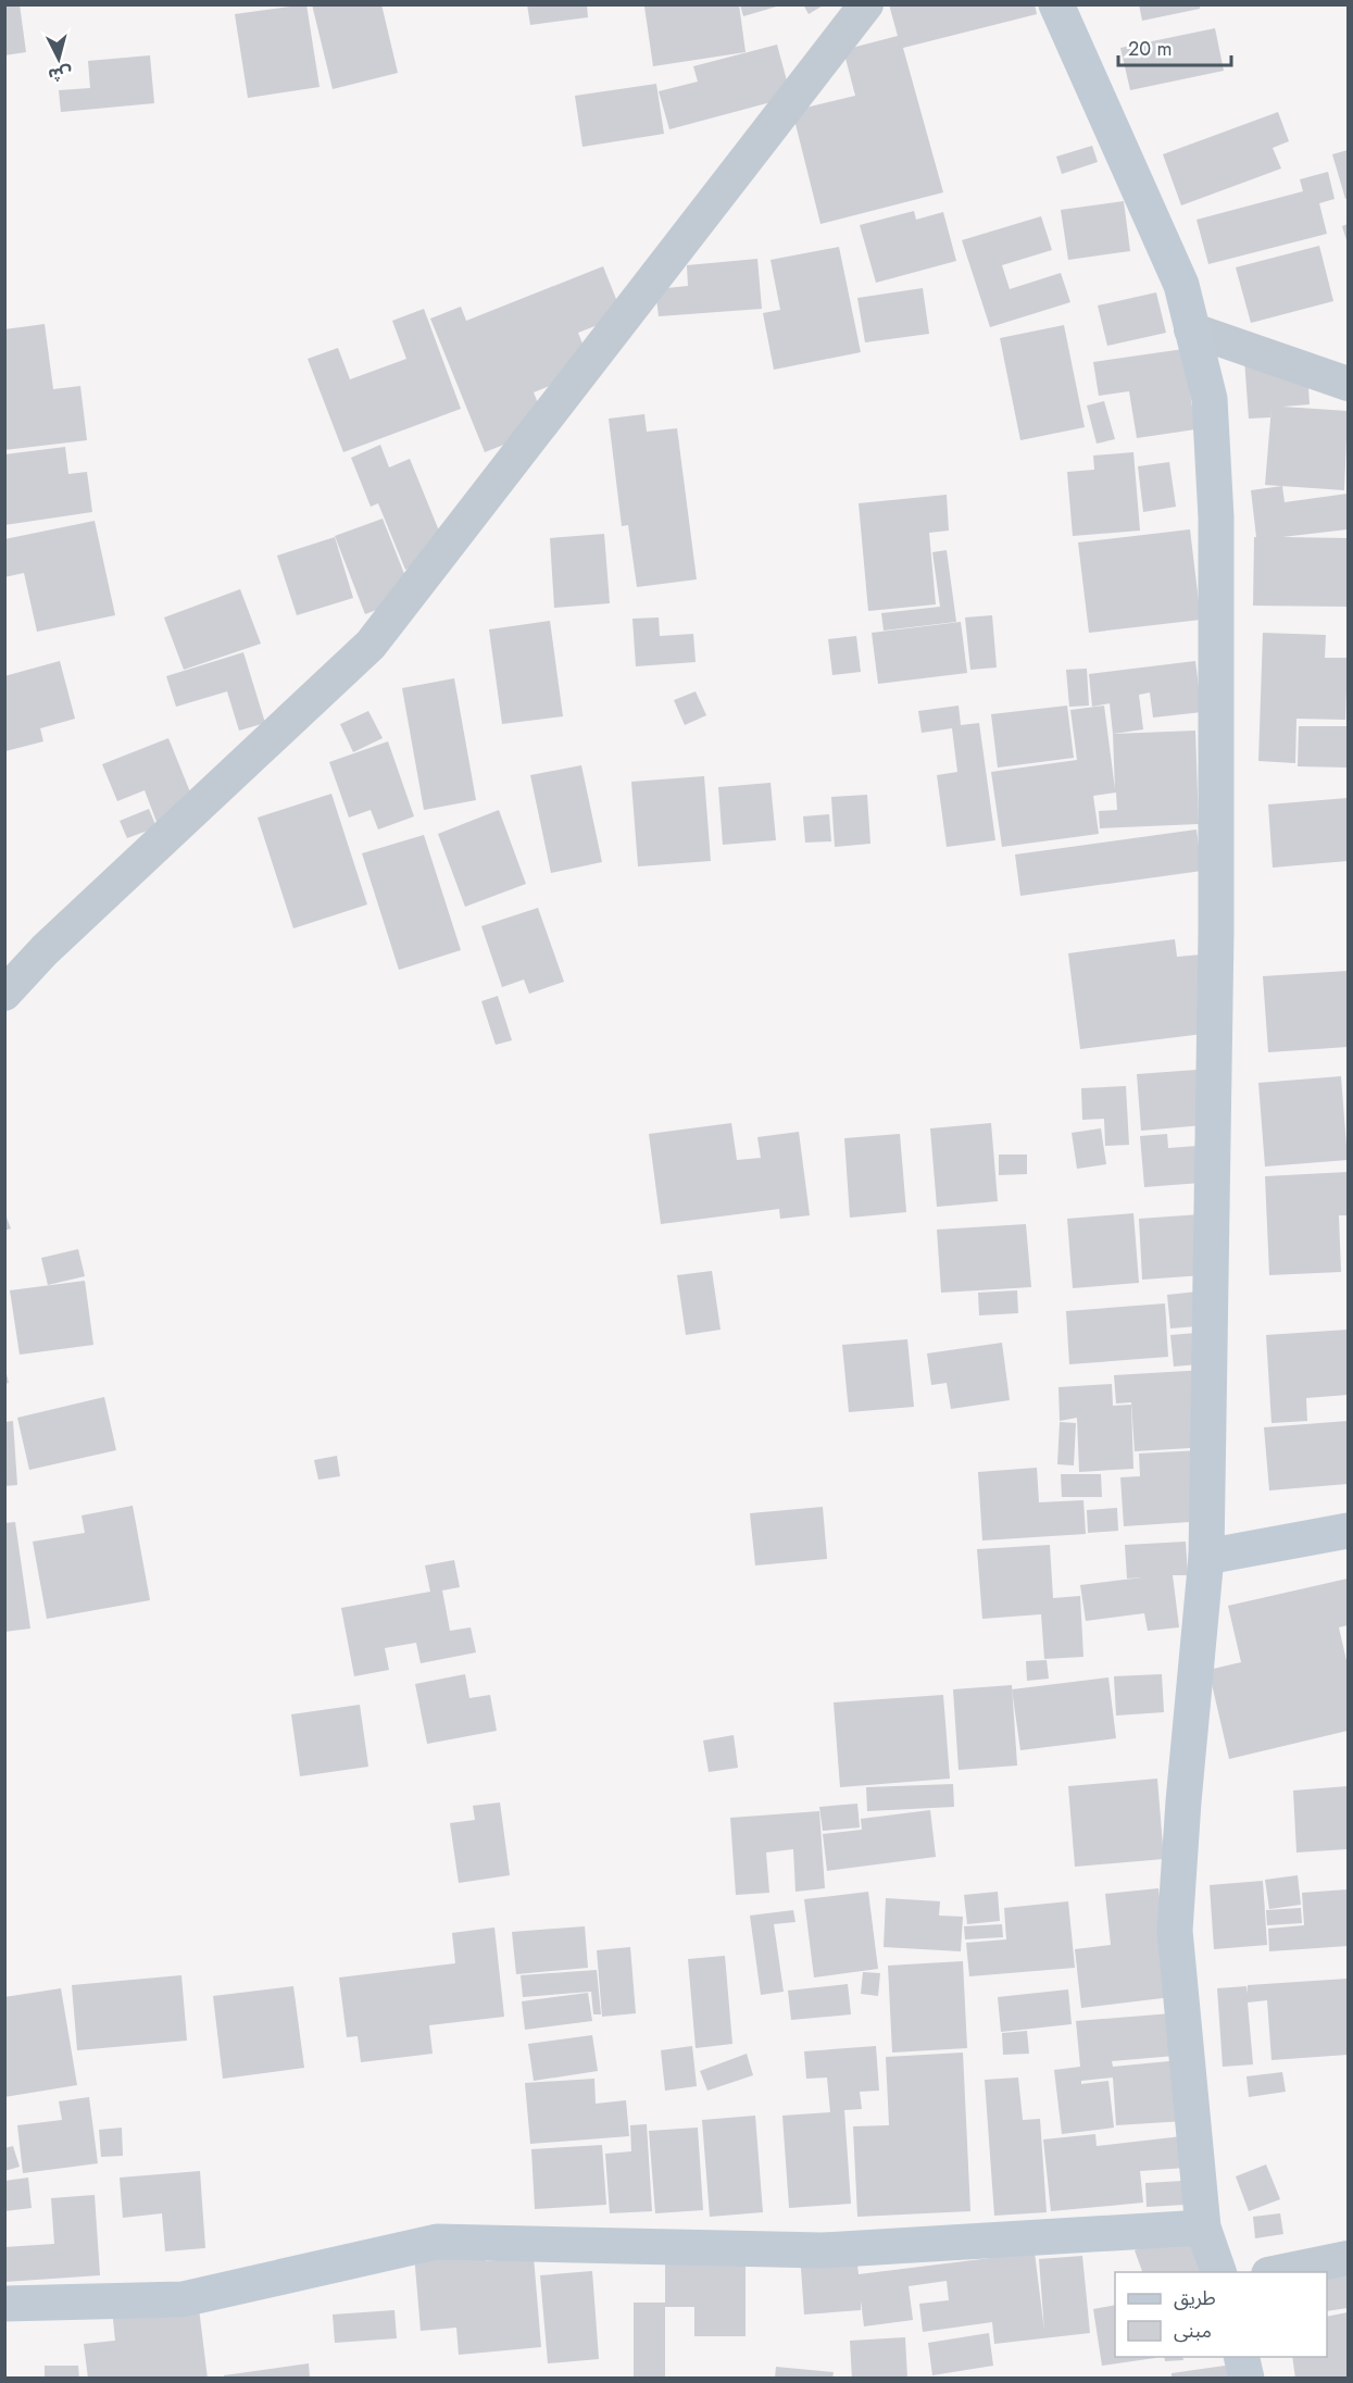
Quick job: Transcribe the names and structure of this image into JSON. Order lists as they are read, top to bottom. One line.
{"legend":["طريق","مبنى"],"scale_bar":"20 m","north":"bottom"}
